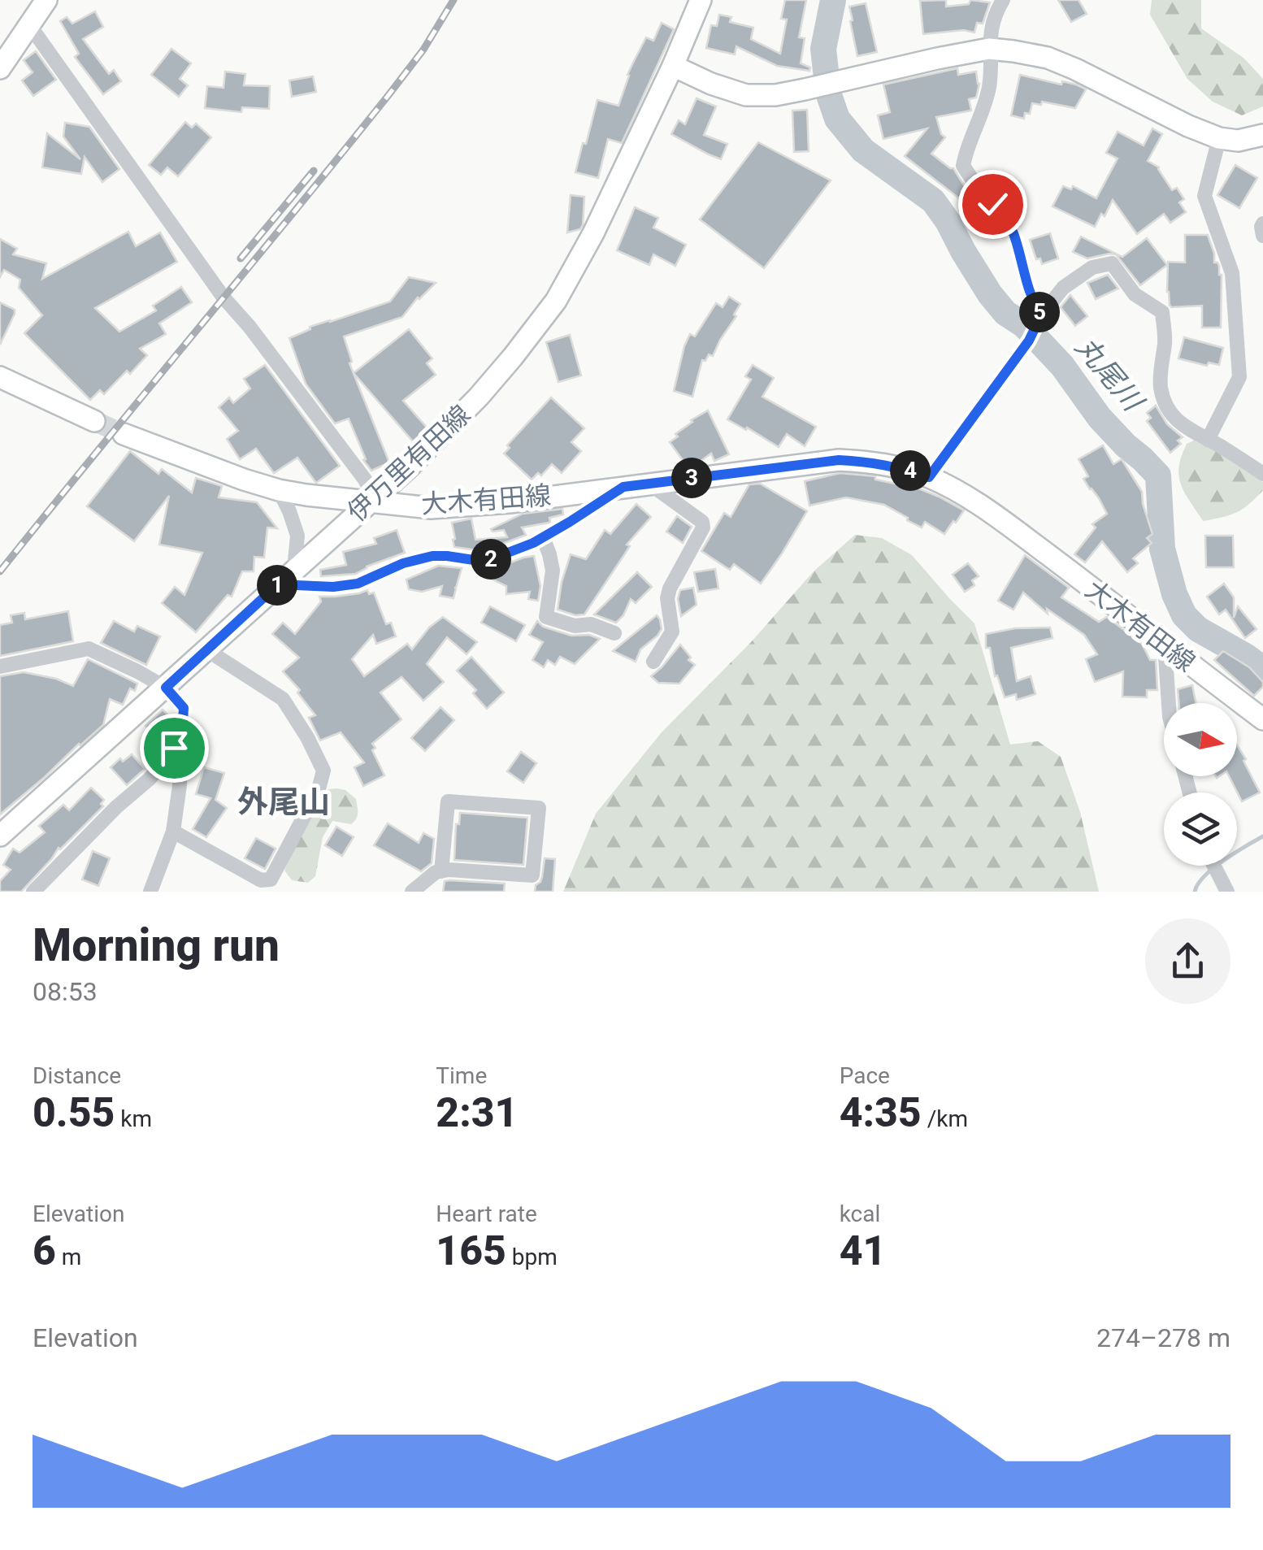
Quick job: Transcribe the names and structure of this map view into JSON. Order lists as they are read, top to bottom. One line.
{"streets":{"main road":["伊万里有田線","大木有田線"]},"crossings":[["伊万里有田線","大木有田線"]],"districts":["外尾山"],"water":["丸尾川"],"north":"right","page":{"pins":["5","4","3","2","1"],"heading":["Morning run","08:53"],"stats":[["Distance","0.55 km"],["Time","2:31"],["Pace","4:35 /km"],["Elevation","6 m"],["Heart rate","165 bpm"],["kcal","41"]],"chart":["Elevation","274–278 m"]}}
